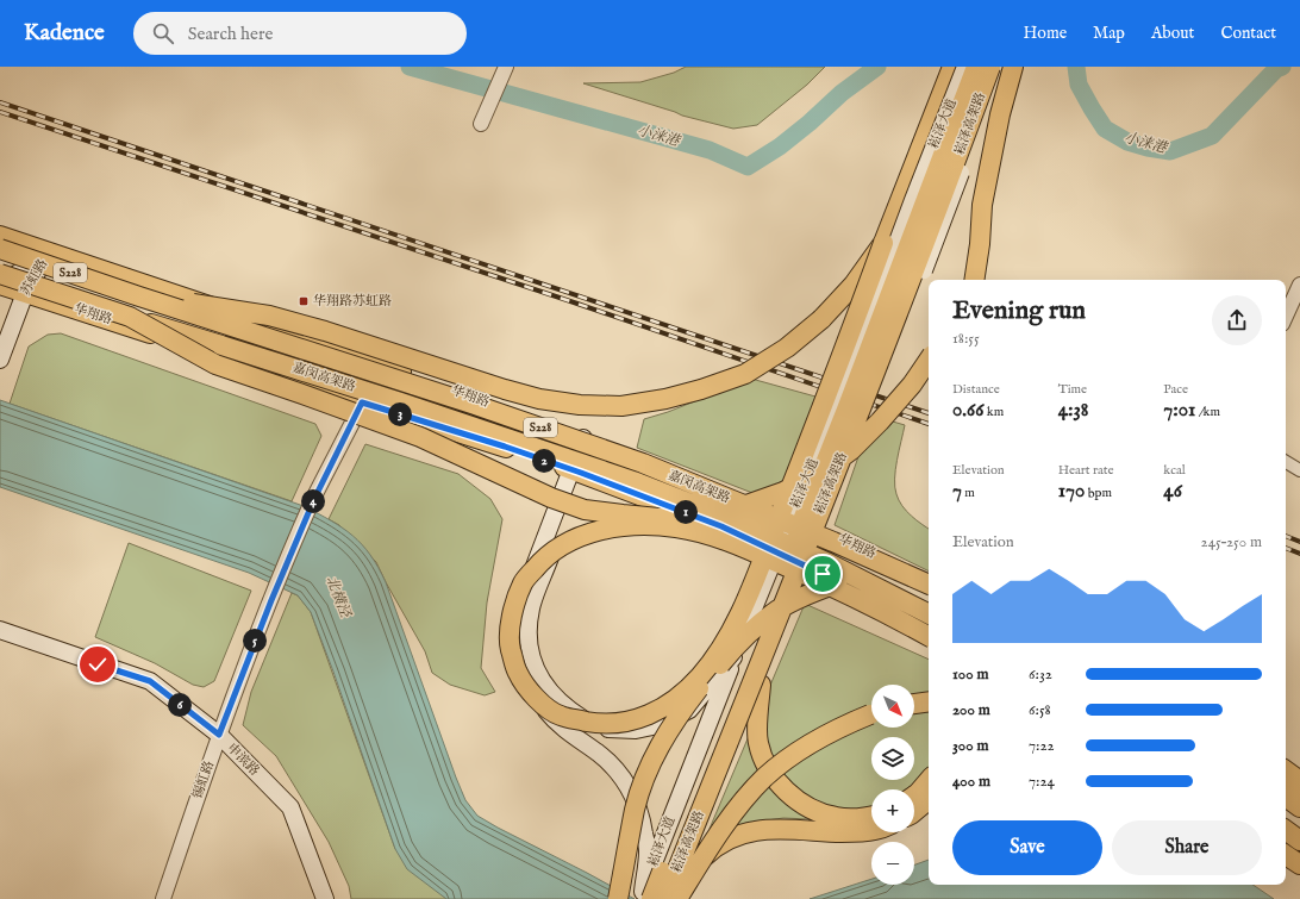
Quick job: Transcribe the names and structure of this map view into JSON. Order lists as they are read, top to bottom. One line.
{"streets":{"main road":["崧泽大道","崧泽高架路","S228","苏虹路","华翔路","嘉闵高架路","申滨路"],"street":["锡虹路"]},"crossings":[["崧泽大道","崧泽高架路"],["苏虹路","华翔路"],["华翔路","锡虹路"],["申滨路","锡虹路"]],"water":["小涞港","北横泾"],"places":{"transit":["华翔路苏虹路"]},"north":"bottom right","page":{"header":"Kadence","search":"Search here","nav":["Home","Map","About","Contact"],"heading":["Evening run","18:55"],"stats":[["Distance","0.66 km"],["Time","4:38"],["Pace","7:01 /km"],["Elevation","7 m"],["Heart rate","170 bpm"],["kcal","46"]],"pins":["3","2","4","1","5","6"],"chart":["Elevation","245–250 m"],"list":[{"name":"100 m","note":"6:32"},{"name":"200 m","note":"6:58"},{"name":"300 m","note":"7:22"},{"name":"400 m","note":"7:24"}],"map_buttons":["+","−"],"buttons":["Save","Share"]}}
